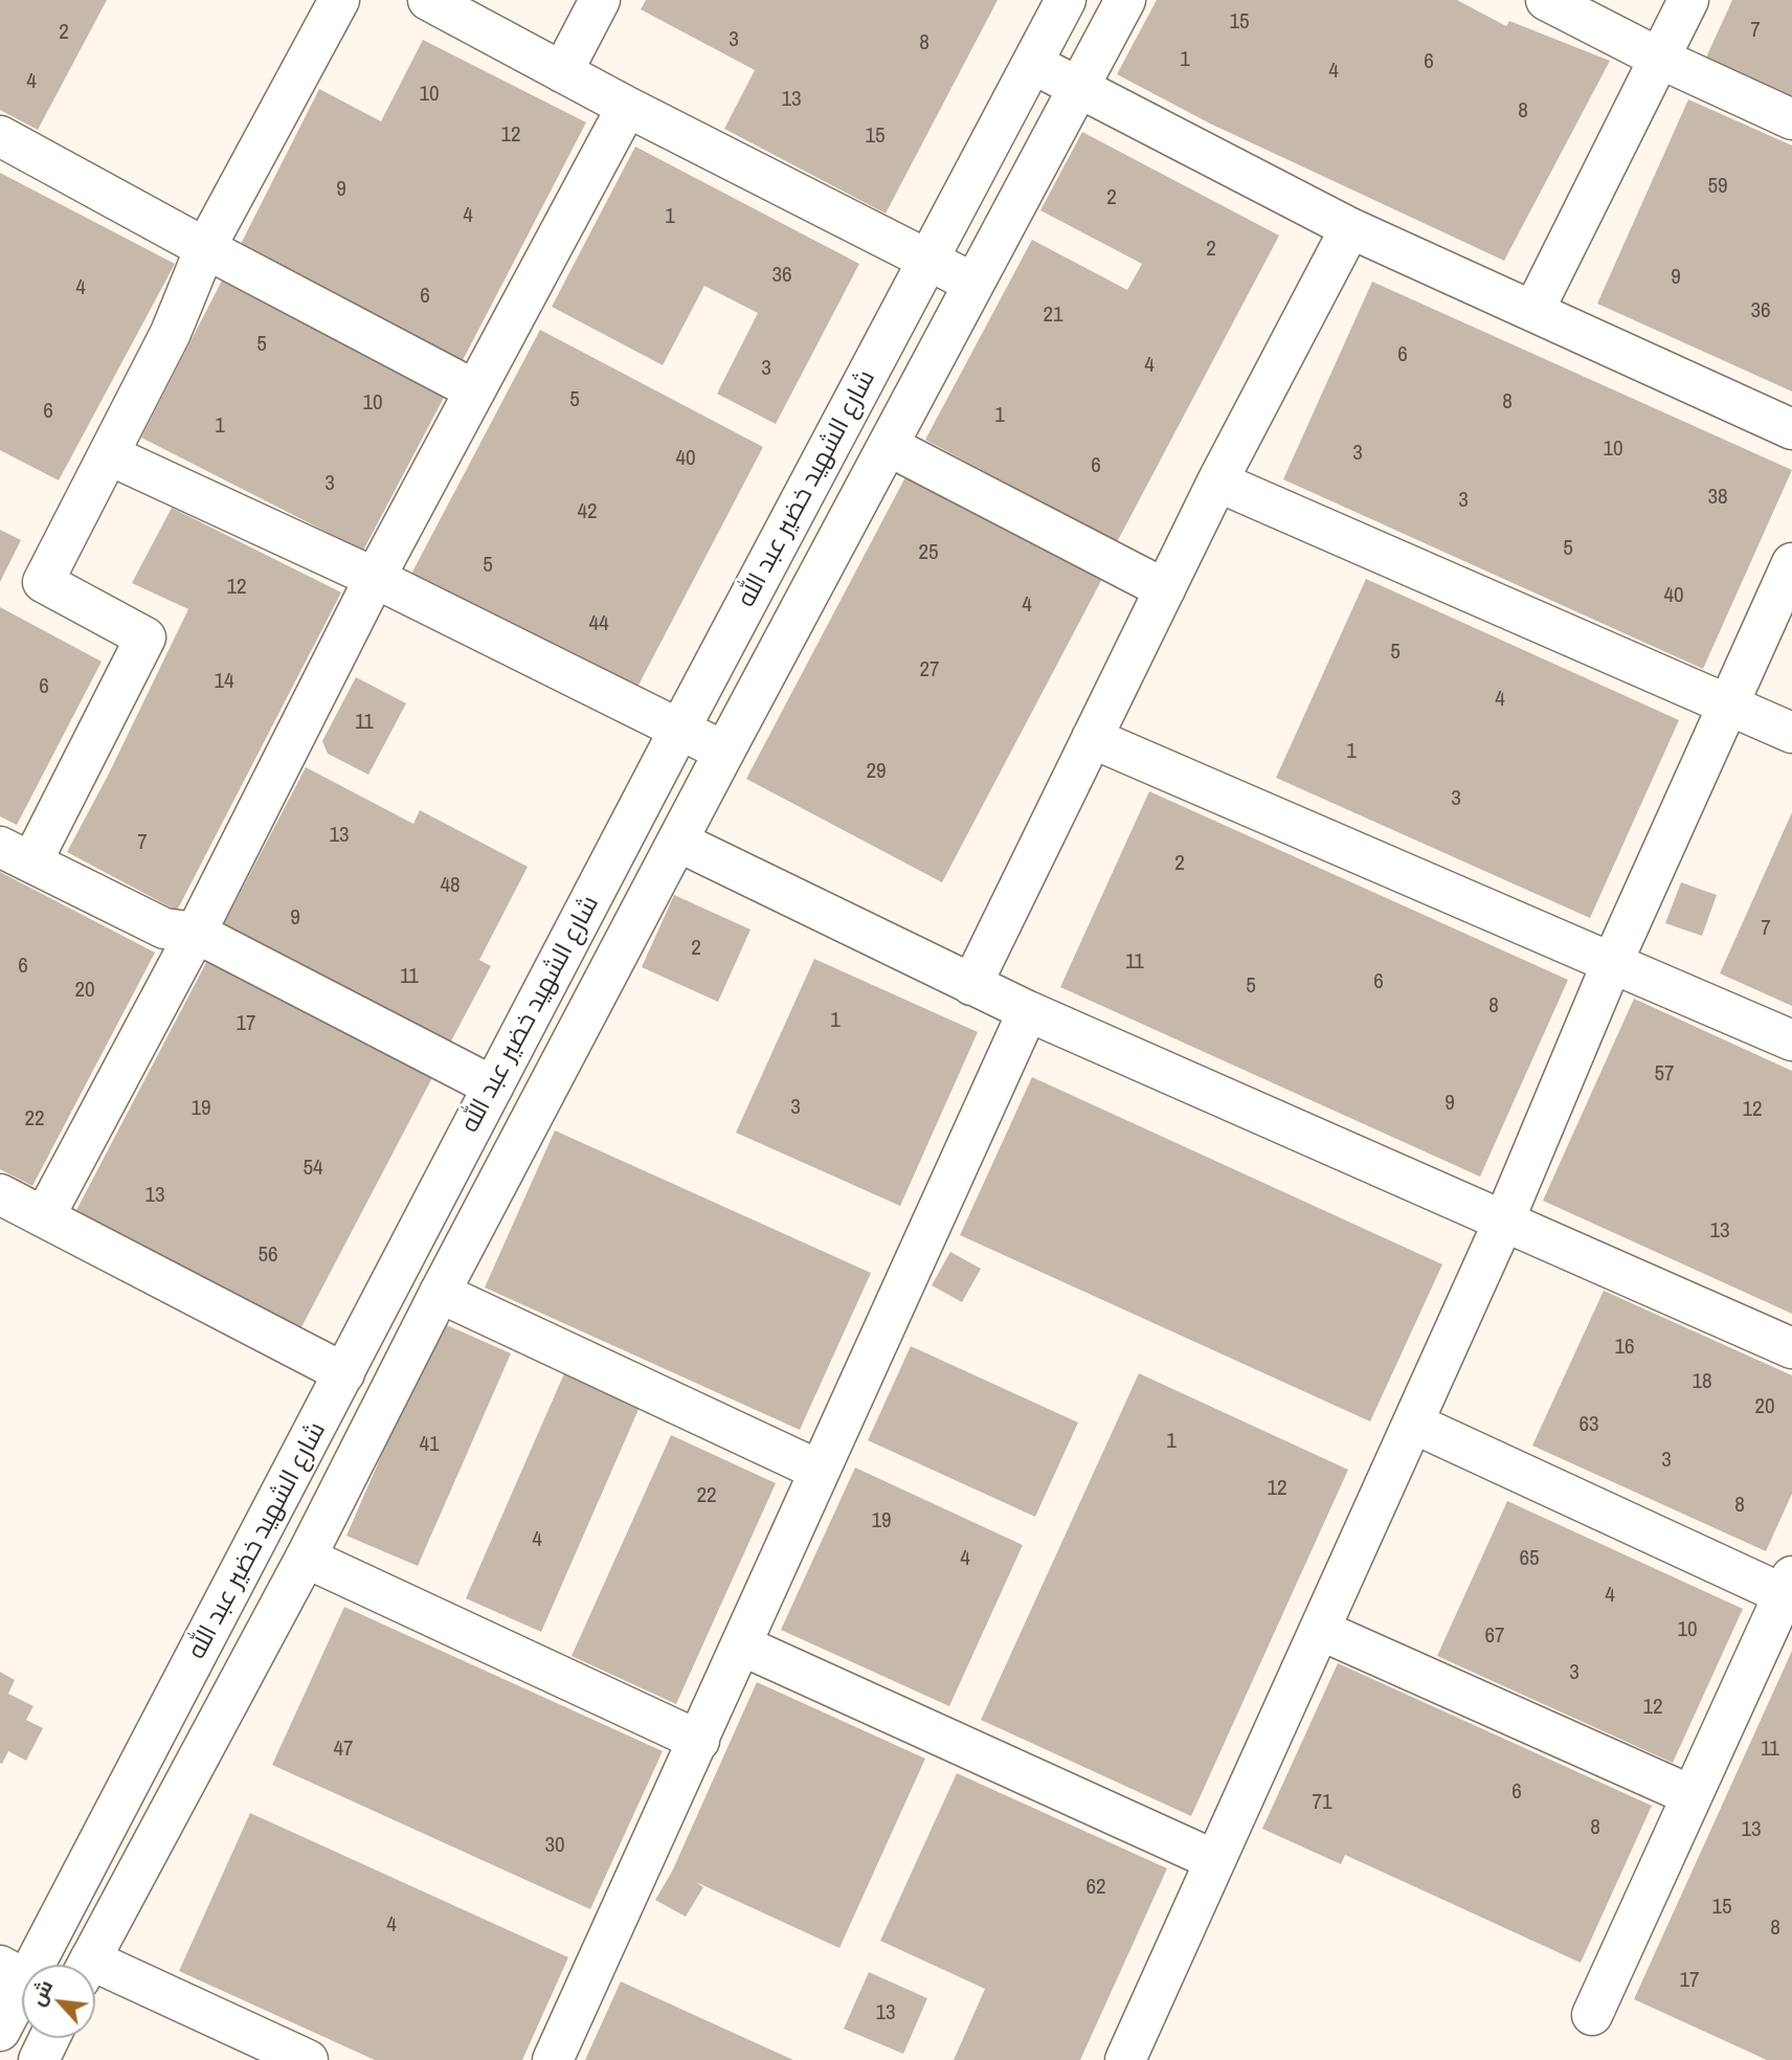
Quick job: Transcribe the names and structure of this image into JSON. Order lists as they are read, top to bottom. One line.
{"streets":{"street":["شارع الشهيد خضير عبد الله"]},"house_numbers":["15","7","2","3","8","1","6","4","4","10","13","8","12","15","59","9","2","4","1","2","36","9","4","6","36","21","5","6","4","3","5","8","10","6","1","1","10","3","40","6","3","38","3","42","5","25","5","12","40","4","44","5","27","14","6","4","11","1","29","3","13","7","2","48","9","7","2","11","6","11","6","5","20","8","1","17","57","9","3","19","12","22","54","13","13","56","16","18","20","63","1","41","3","12","22","8","19","4","4","65","4","10","67","3","12","47","11","6","71","8","13","30","62","15","4","8","17","13"],"north":"top left"}
